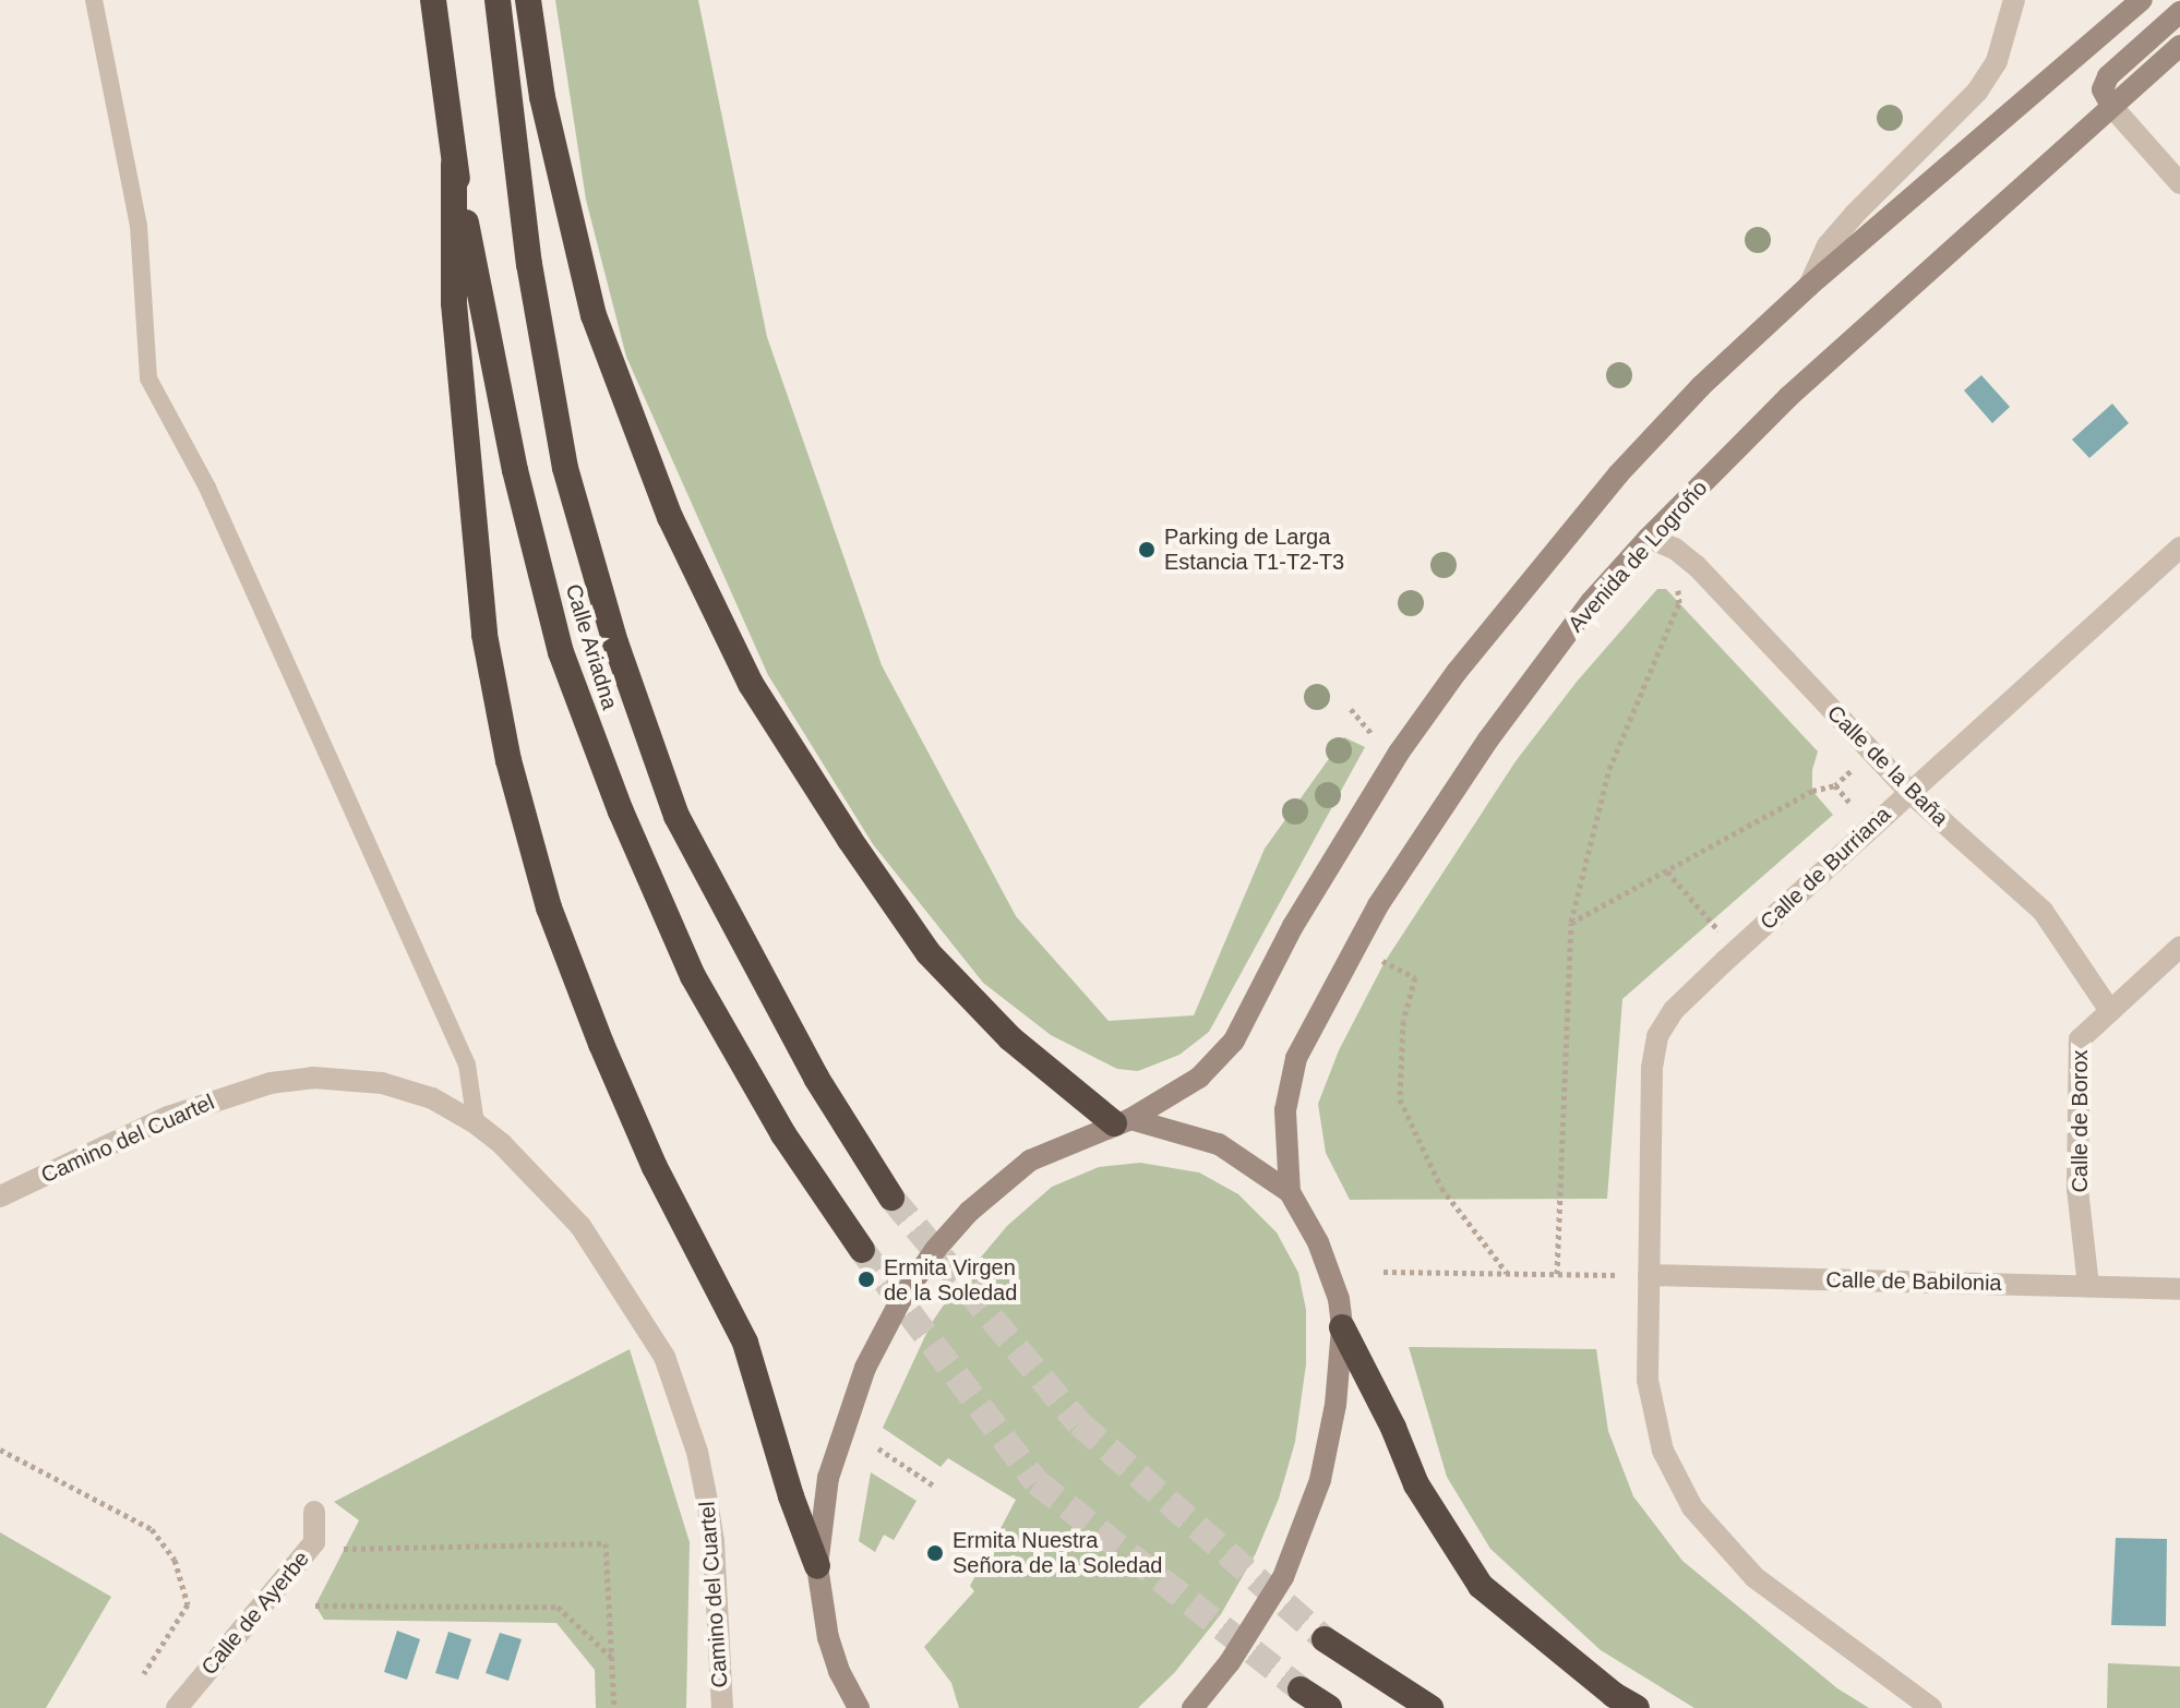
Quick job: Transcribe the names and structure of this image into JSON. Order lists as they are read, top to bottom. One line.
{"streets":{"highway":["Calle Ariadna"],"main road":["Avenida de Logroño"],"street":["Calle de la Baña","Calle de Burriana","Calle de Borox","Camino del Cuartel","Calle de Babilonia","Calle de Ayerbe"]},"crossings":[["Avenida de Logroño","Calle de la Baña"],["Calle de la Baña","Calle de Burriana"],["Calle de la Baña","Calle de Borox"],["Calle de Burriana","Calle de Babilonia"],["Calle de Borox","Calle de Babilonia"]],"places":["Parking de Larga Estancia T1-T2-T3","Ermita Virgen de la Soledad","Ermita Nuestra Señora de la Soledad"]}
